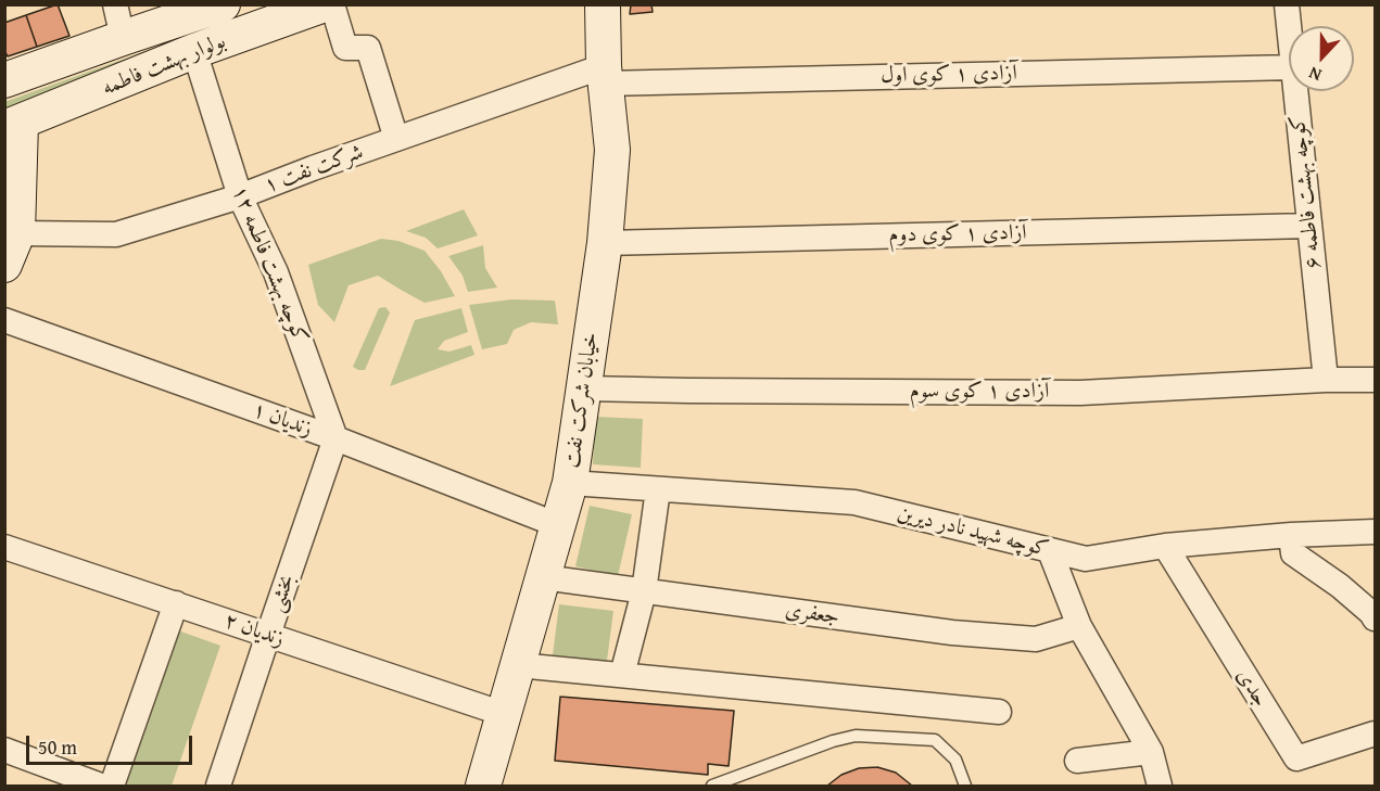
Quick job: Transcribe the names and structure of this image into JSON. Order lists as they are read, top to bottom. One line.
{"streets":{"street":["بولوار بهشت فاطمه","آزادی ۱ کوی اول","شرکت نفت ۱","کوچه بهشت فاطمه ۶","آزادی ۱ کوی دوم","کوچه بهشت فاطمه ۱۲","آزادی ۱ کوی سوم","خیابان شرکت نفت","زندیان ۱","کوچه شهید نادر دیرین","بخشی","جعفری","زندیان ۲","جدی"]},"crossings":[["بولوار بهشت فاطمه","کوچه بهشت فاطمه ۱۲"],["آزادی ۱ کوی اول","شرکت نفت ۱"],["آزادی ۱ کوی اول","خیابان شرکت نفت"],["شرکت نفت ۱","کوچه بهشت فاطمه ۱۲"],["شرکت نفت ۱","خیابان شرکت نفت"],["کوچه بهشت فاطمه ۶","آزادی ۱ کوی دوم"],["کوچه بهشت فاطمه ۶","آزادی ۱ کوی سوم"],["آزادی ۱ کوی دوم","خیابان شرکت نفت"],["کوچه بهشت فاطمه ۱۲","زندیان ۱"],["کوچه بهشت فاطمه ۱۲","بخشی"],["آزادی ۱ کوی سوم","خیابان شرکت نفت"],["خیابان شرکت نفت","زندیان ۱"],["خیابان شرکت نفت","کوچه شهید نادر دیرین"],["خیابان شرکت نفت","جعفری"],["خیابان شرکت نفت","زندیان ۲"],["زندیان ۱","بخشی"],["کوچه شهید نادر دیرین","جدی"],["بخشی","زندیان ۲"]],"scale_bar":"50 m","north":"bottom"}
